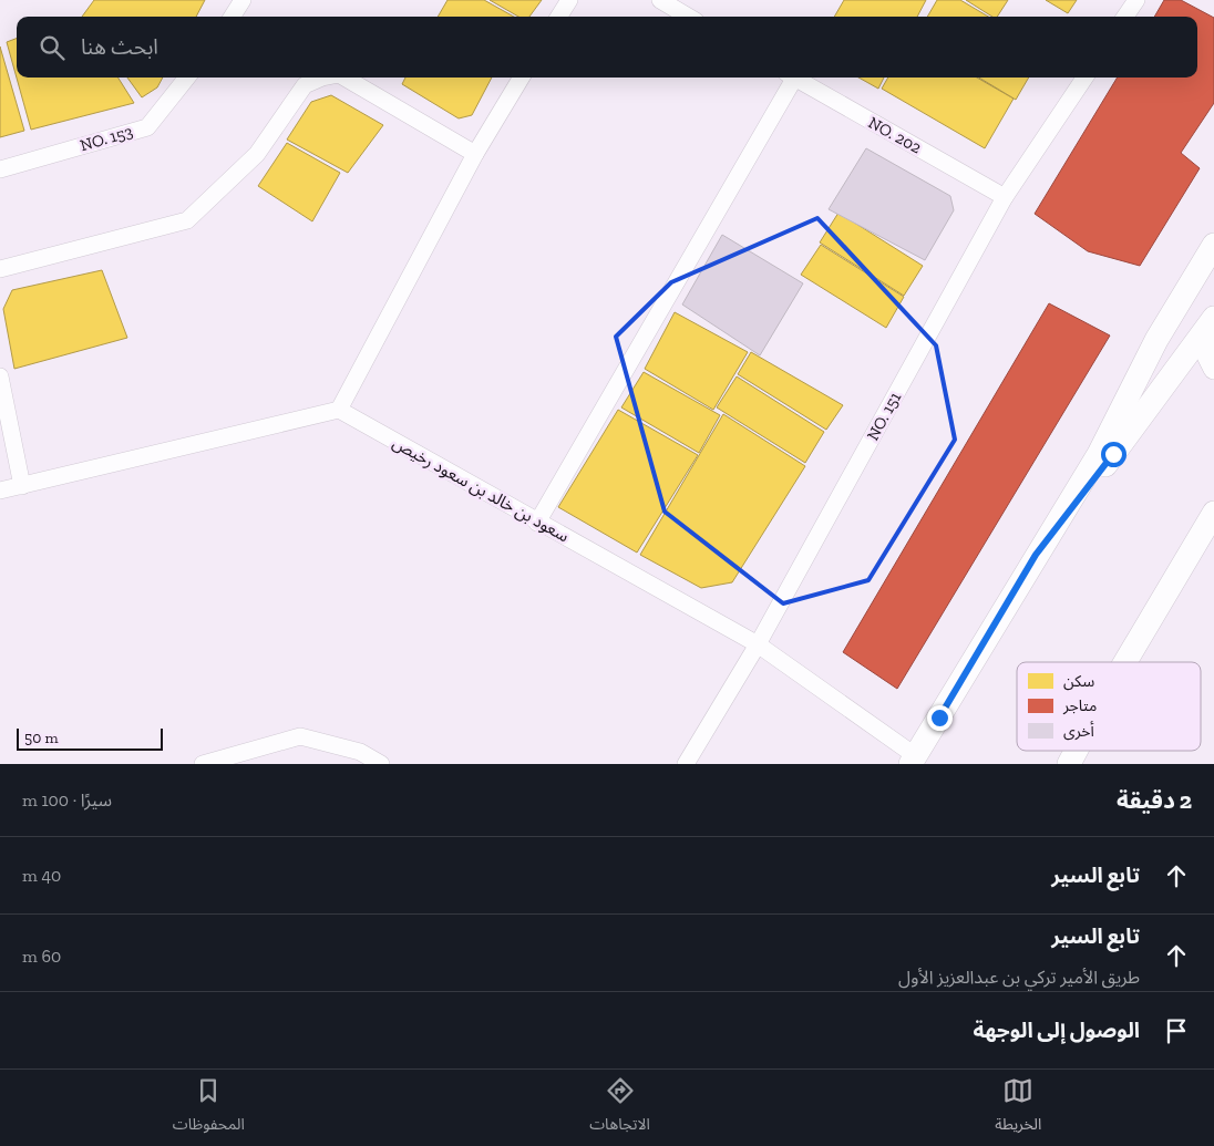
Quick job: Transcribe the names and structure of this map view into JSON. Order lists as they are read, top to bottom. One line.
{"streets":{"street":["NO. 202","NO. 153","NO. 151","سعود بن خالد بن سعود رخيص"]},"crossings":[["NO. 202","NO. 151"],["NO. 151","سعود بن خالد بن سعود رخيص"]],"legend":["سكن","متاجر","أخرى"],"scale_bar":"50 m","page":{"search":"ابحث هنا","scale":"50 m","heading":["2 دقيقة","سيرًا · 100 m"],"list":[["تابع السير","40 m"],["تابع السير","طريق الأمير تركي بن عبدالعزيز الأول","60 m"],"الوصول إلى الوجهة"],"nav":["الخريطة","الاتجاهات","المحفوظات"]}}
